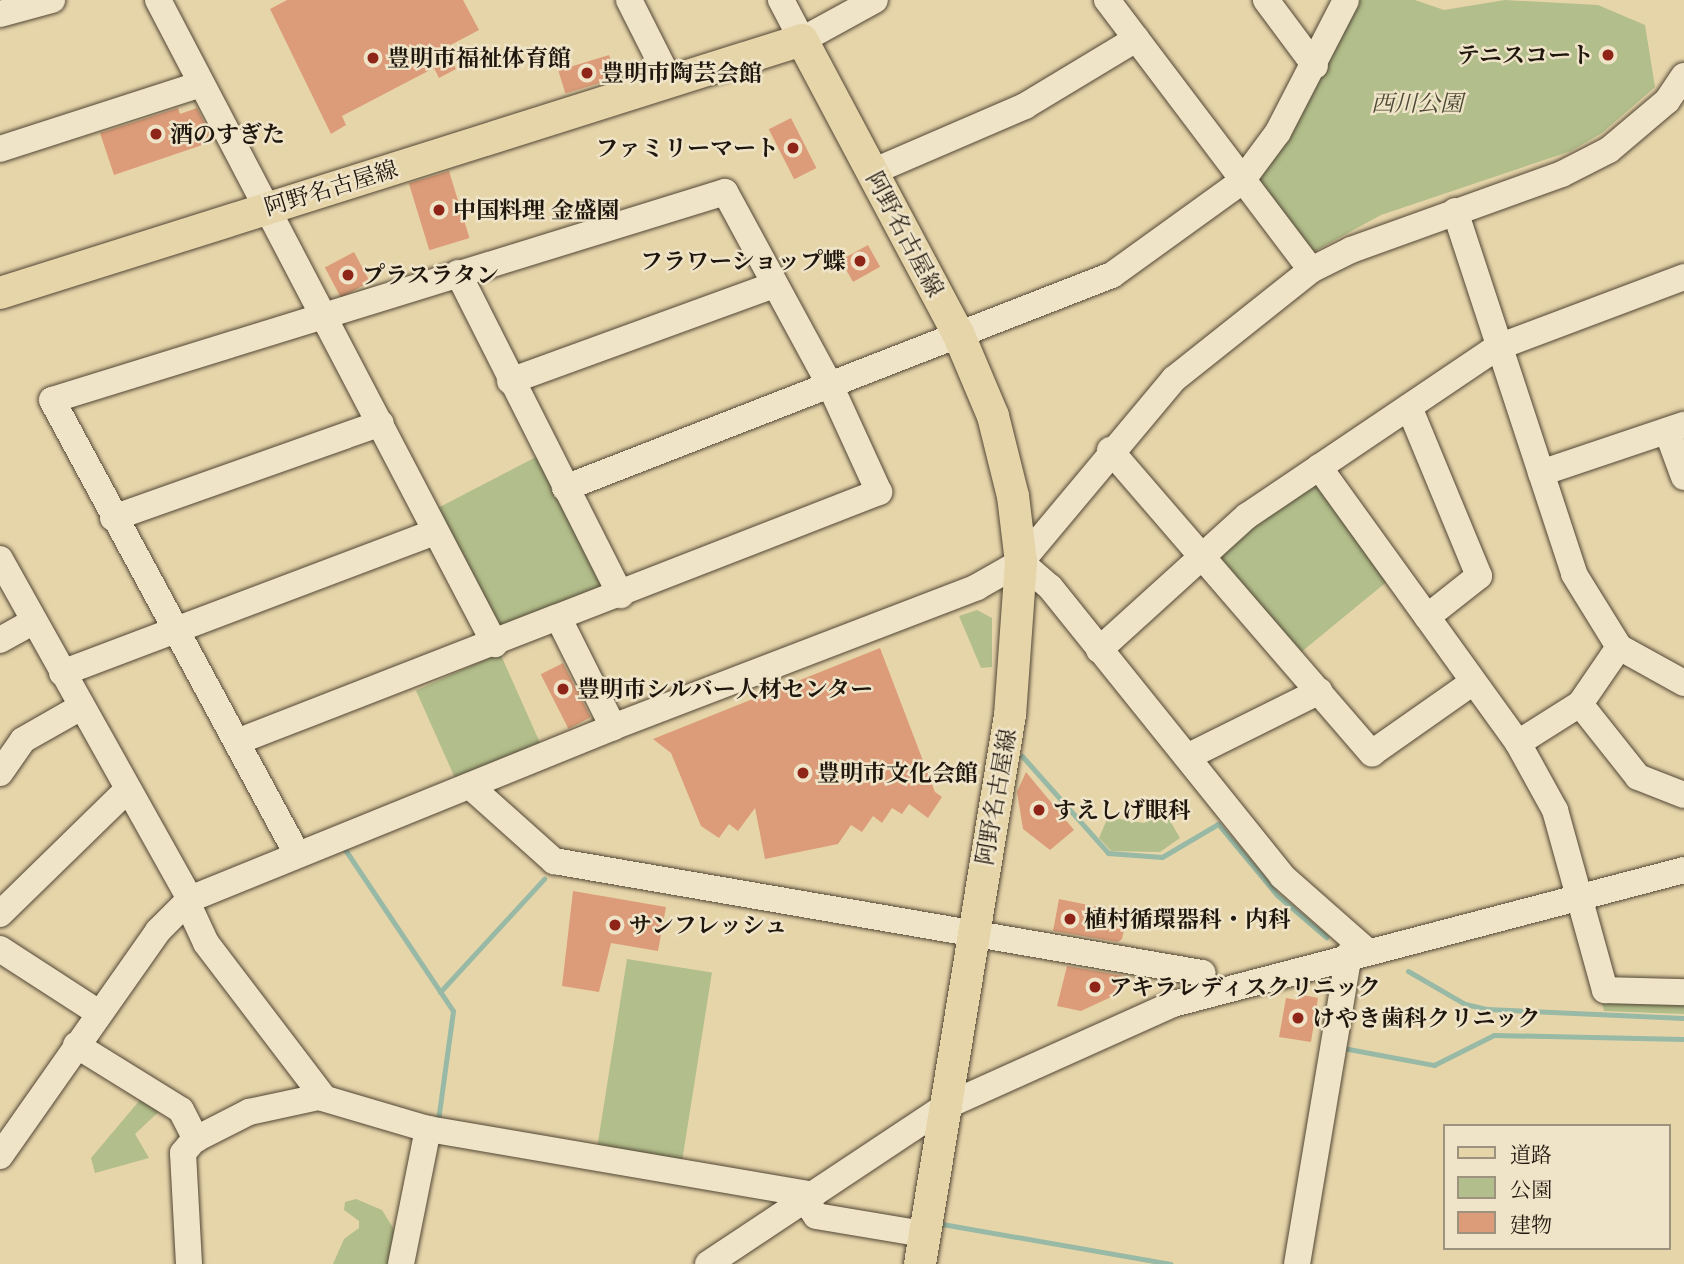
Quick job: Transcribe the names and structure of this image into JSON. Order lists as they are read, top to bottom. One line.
{"streets":{"main road":["阿野名古屋線"]},"parks":["西川公園"],"places":["テニスコート","豊明市福祉体育館","豊明市陶芸会館","酒のすぎた","ファミリーマート","中国料理 金盛園","フラワーショップ蝶","プラスラタン","豊明市シルバー人材センター","豊明市文化会館","すえしげ眼科","植村循環器科・内科","サンフレッシュ","アキラレディスクリニック","けやき歯科クリニック"],"legend":["道路","公園","建物"]}
